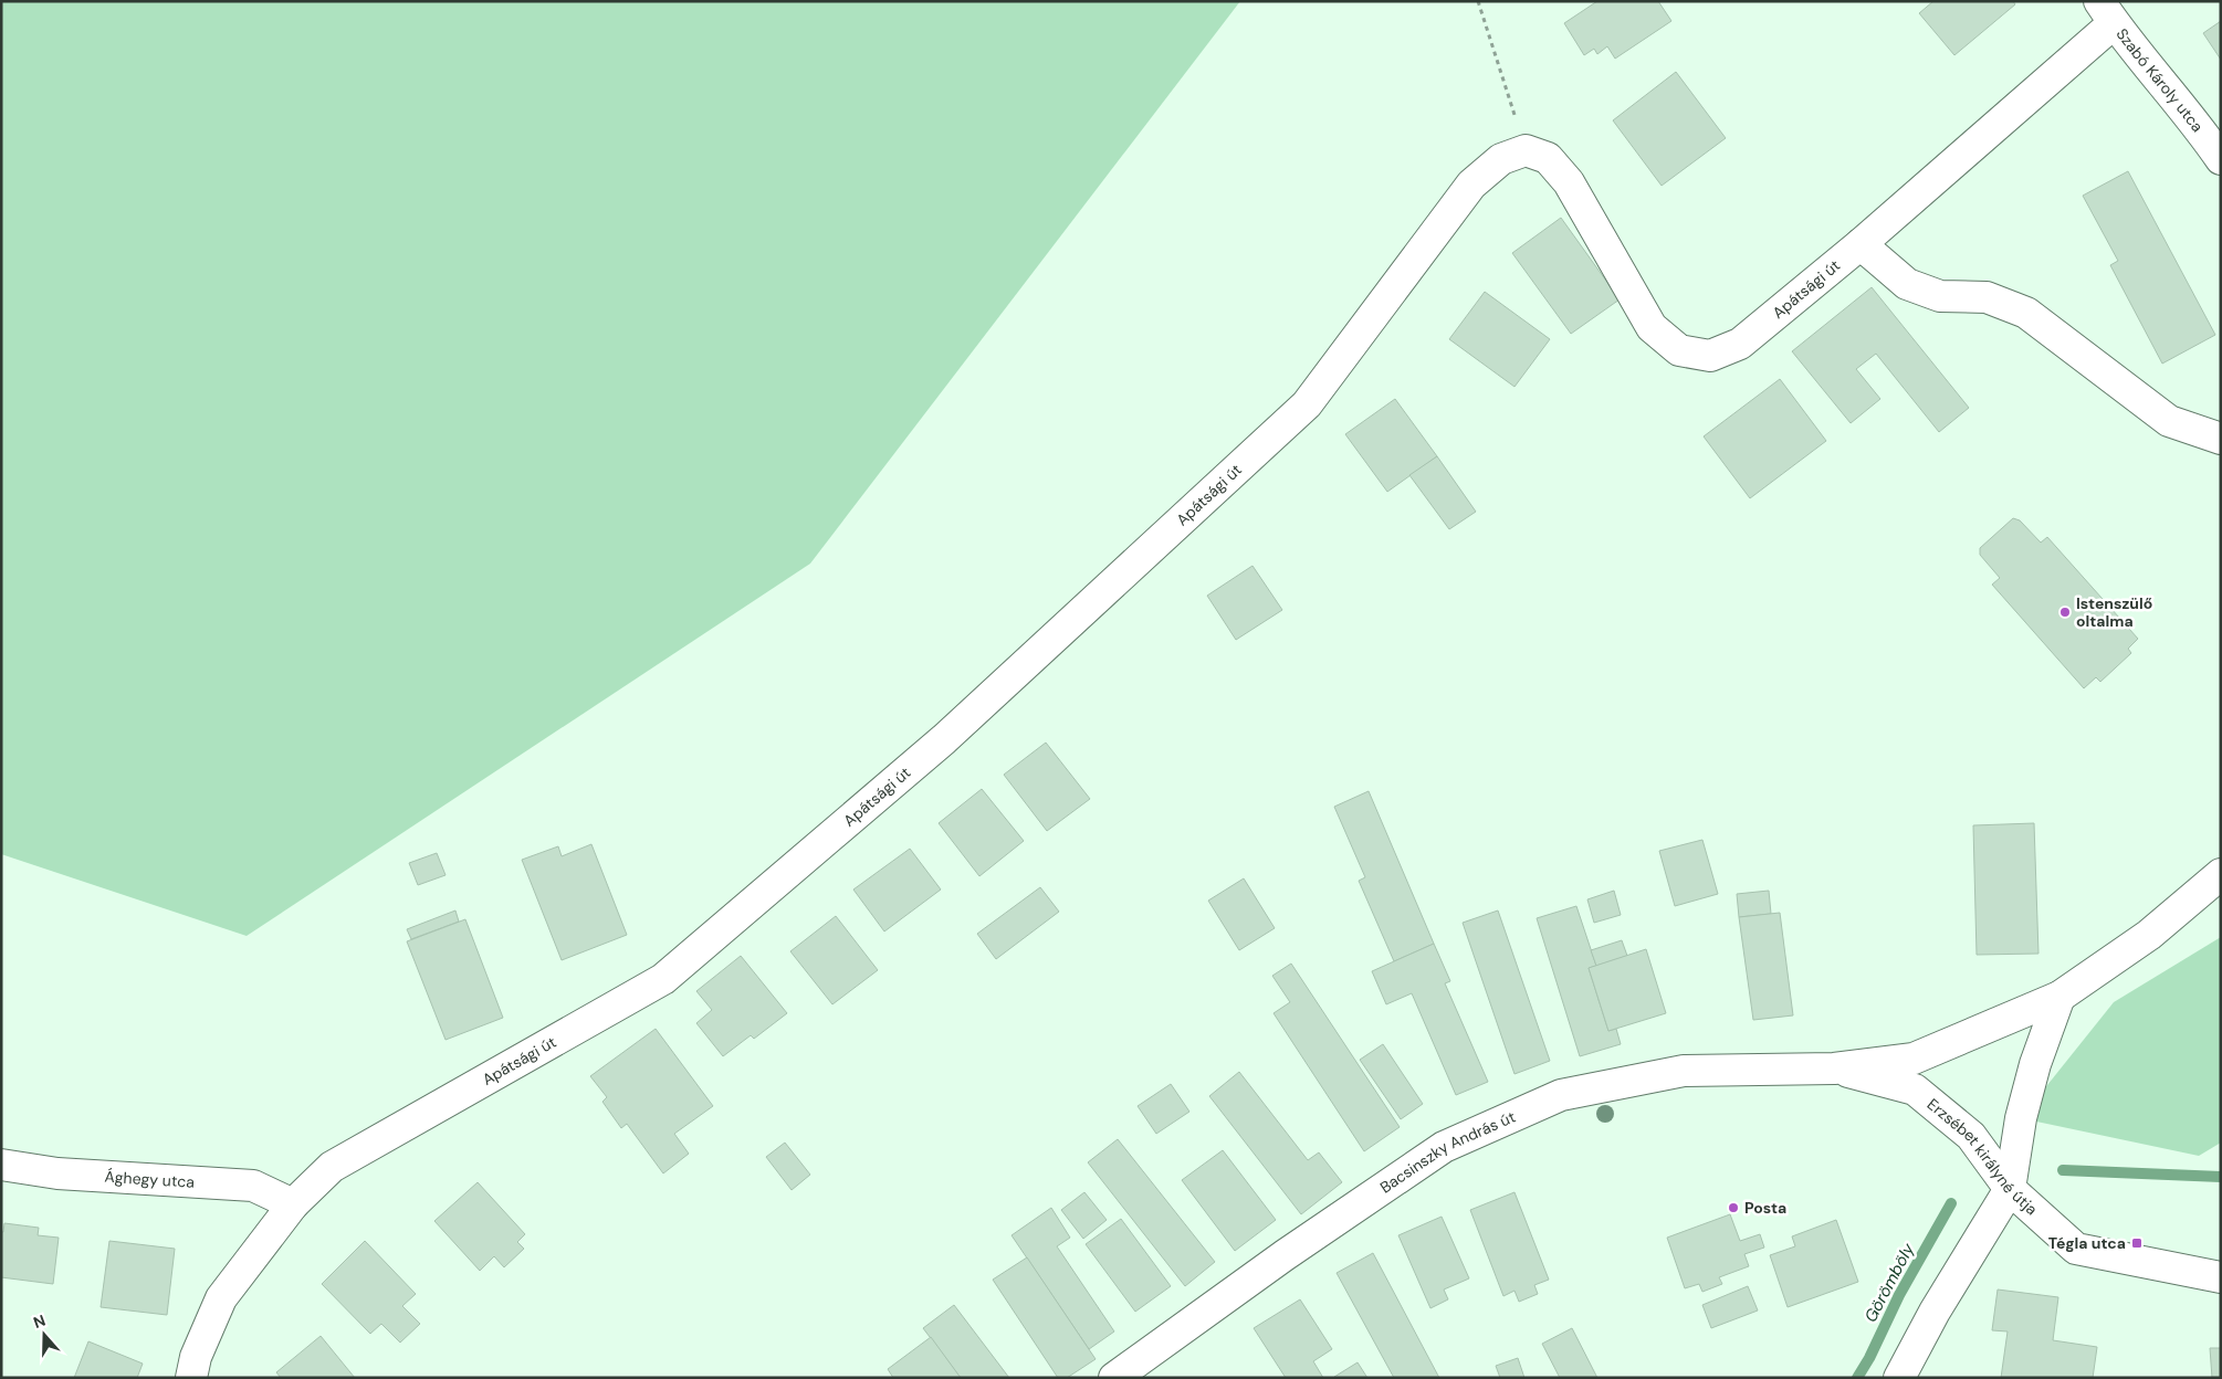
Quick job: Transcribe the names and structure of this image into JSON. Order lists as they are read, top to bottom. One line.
{"streets":{"street":["Szabó Károly utca","Apátsági út","Bacsinszky András út","Erzsébet királyné útja","Ághegy utca"]},"crossings":[["Szabó Károly utca","Apátsági út"],["Apátsági út","Ághegy utca"],["Bacsinszky András út","Erzsébet királyné útja"]],"water":["Görömböly"],"places":{"other":["Istenszülő oltalma","Posta"],"transit":["Tégla utca"]},"north":"top"}
